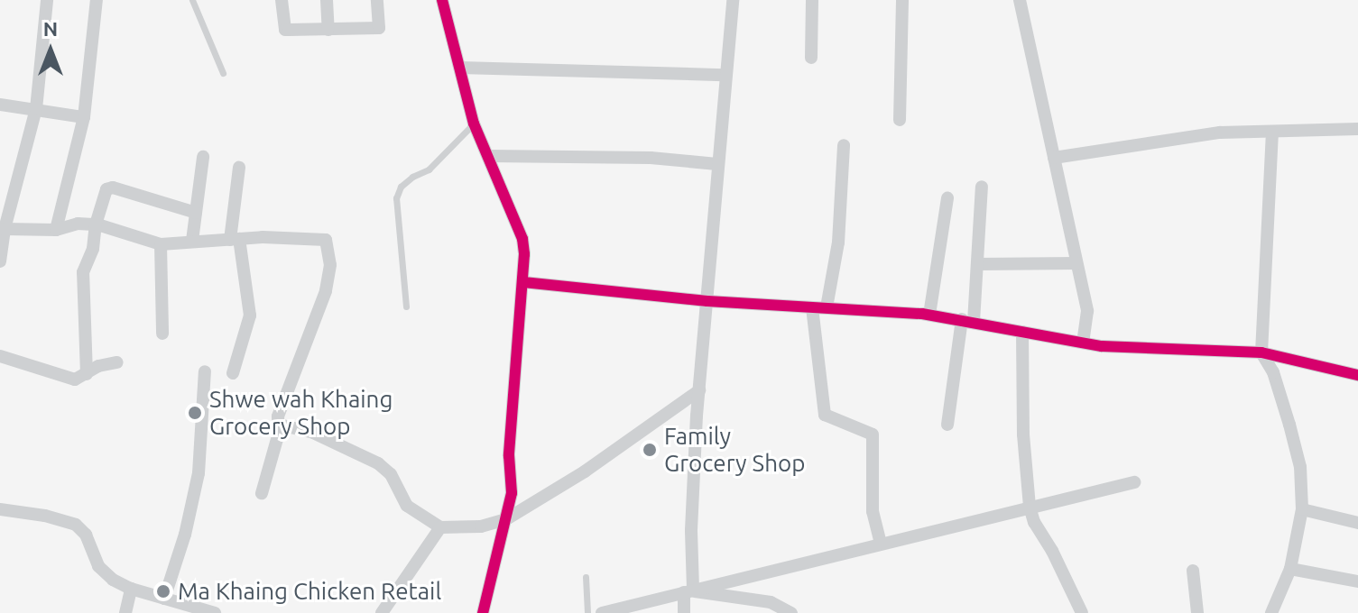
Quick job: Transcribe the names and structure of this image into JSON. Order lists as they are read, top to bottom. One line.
{"places":["Shwe wah Khaing Grocery Shop","Family Grocery Shop","Ma Khaing Chicken Retail"],"north":"top"}
